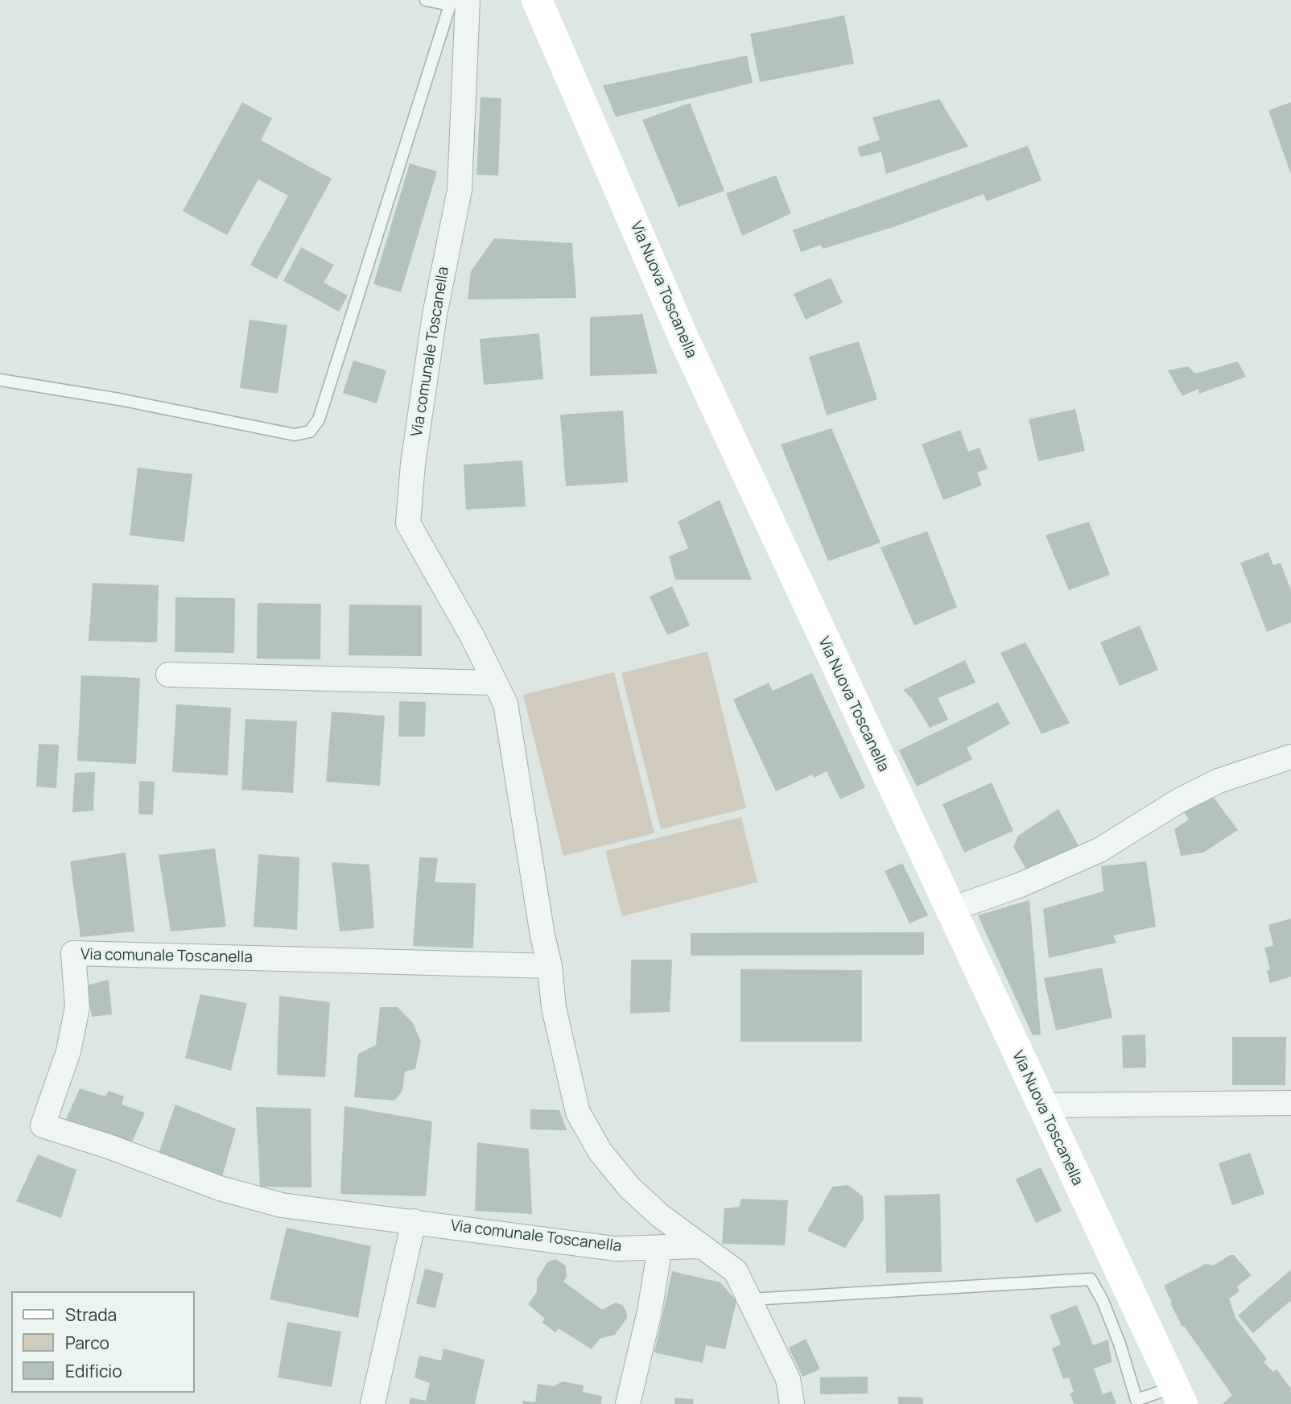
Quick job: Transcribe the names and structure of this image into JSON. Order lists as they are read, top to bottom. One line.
{"streets":{"main road":["Via Nuova Toscanella"],"street":["Via comunale Toscanella"]},"legend":["Strada","Parco","Edificio"]}
